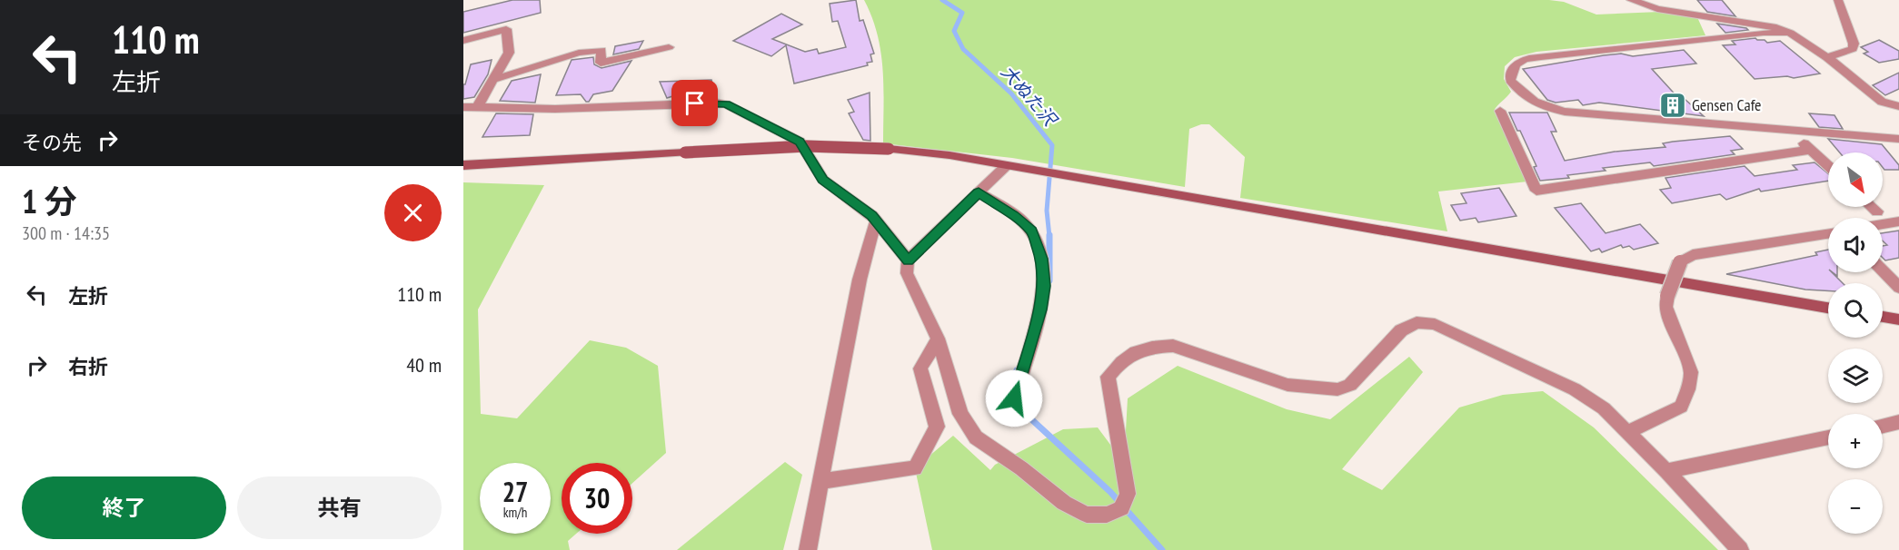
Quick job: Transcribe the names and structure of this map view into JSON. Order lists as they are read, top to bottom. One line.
{"water":["大ぬた沢"],"places":{"building":["Gensen Cafe"]},"north":"bottom right","page":{"turn":["110 m","左折"],"then":"その先","map_buttons":["+","−"],"heading":["1 分","300 m · 14:35"],"list":[{"name":"左折","value":"110 m"},{"name":"右折","value":"40 m"}],"speed":"27 km/h","limit":"30","buttons":["終了","共有"]}}
